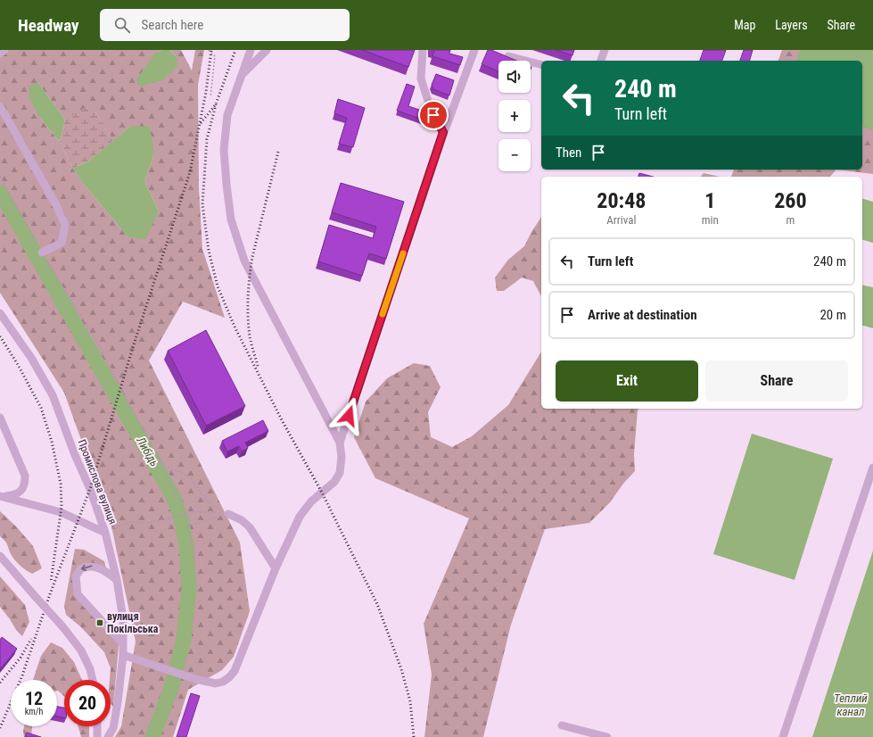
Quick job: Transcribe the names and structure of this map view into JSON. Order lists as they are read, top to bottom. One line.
{"streets":{"street":["Промислова вулиця"]},"water":["Либідь","Теплий канал"],"places":{"transit":["вулиця Покільська"]},"page":{"header":"Headway","search":"Search here","nav":["Map","Layers","Share"],"map_buttons":["+","−"],"turn":["240 m","Turn left"],"then":"Then","eta":["20:48","Arrival","1","min","260","m"],"list":[{"name":"Turn left","value":"240 m"},{"name":"Arrive at destination","value":"20 m"}],"buttons":["Exit","Share"],"speed":"12 km/h","limit":"20"}}
